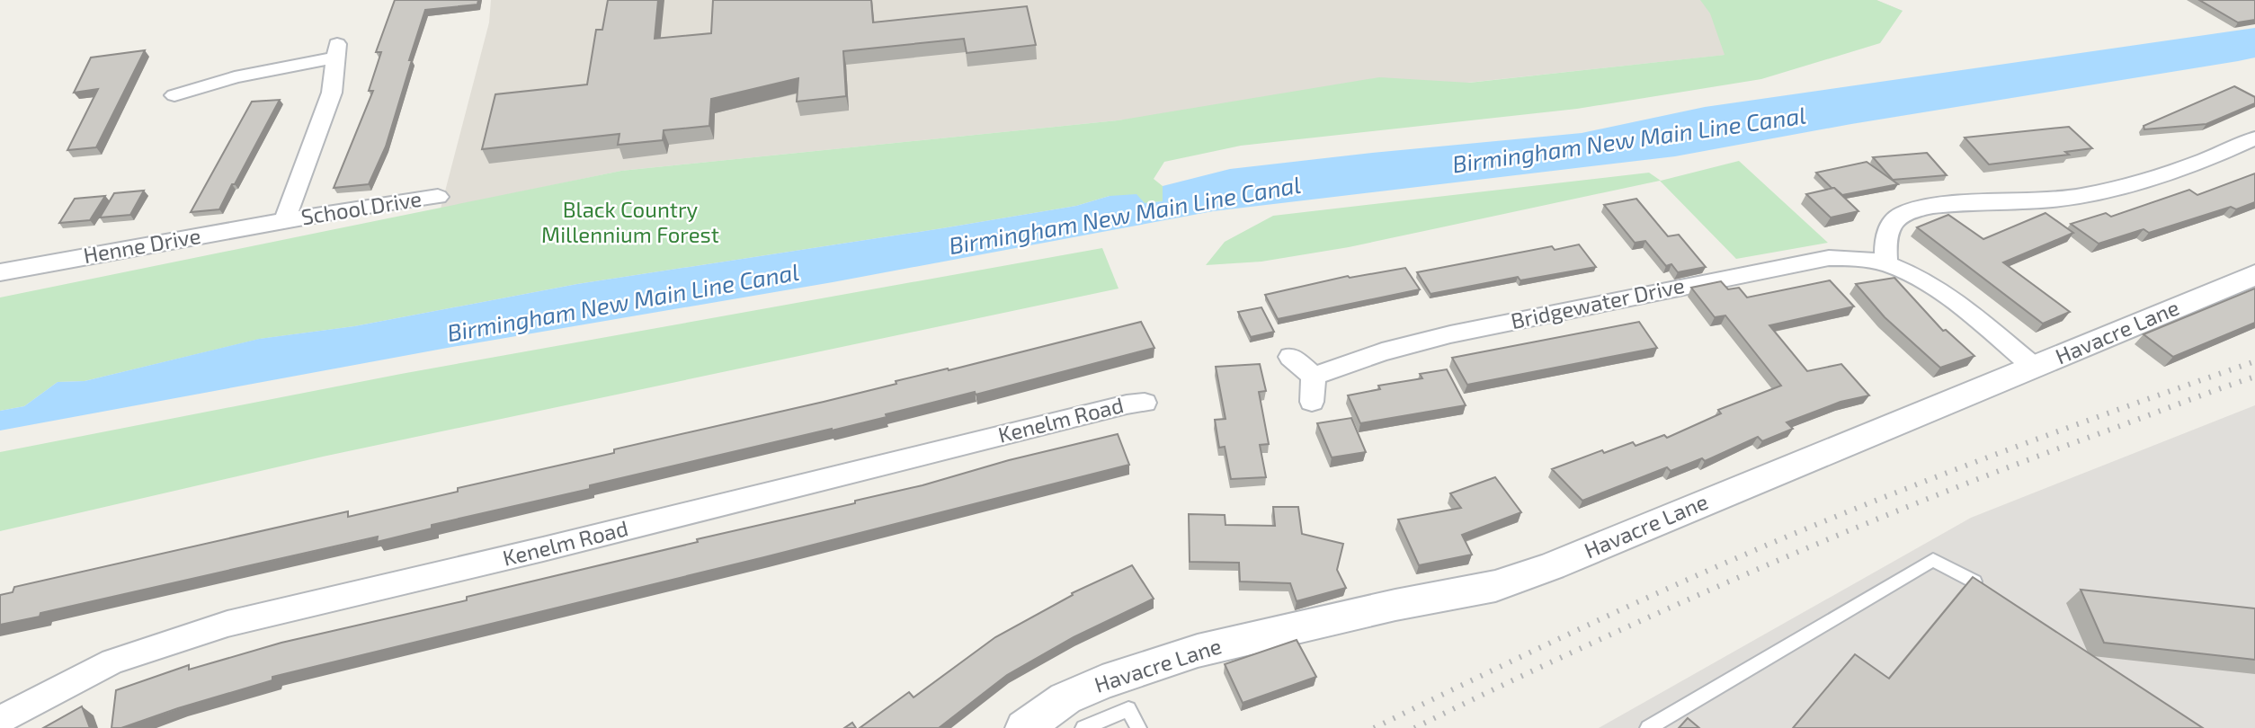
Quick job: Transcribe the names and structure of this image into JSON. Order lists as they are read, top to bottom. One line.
{"streets":{"street":["School Drive","Henne Drive","Bridgewater Drive","Havacre Lane","Kenelm Road"]},"crossings":[["School Drive","Henne Drive"],["Bridgewater Drive","Havacre Lane"]],"water":["Birmingham New Main Line Canal"],"parks":["Black Country Millennium Forest"]}
